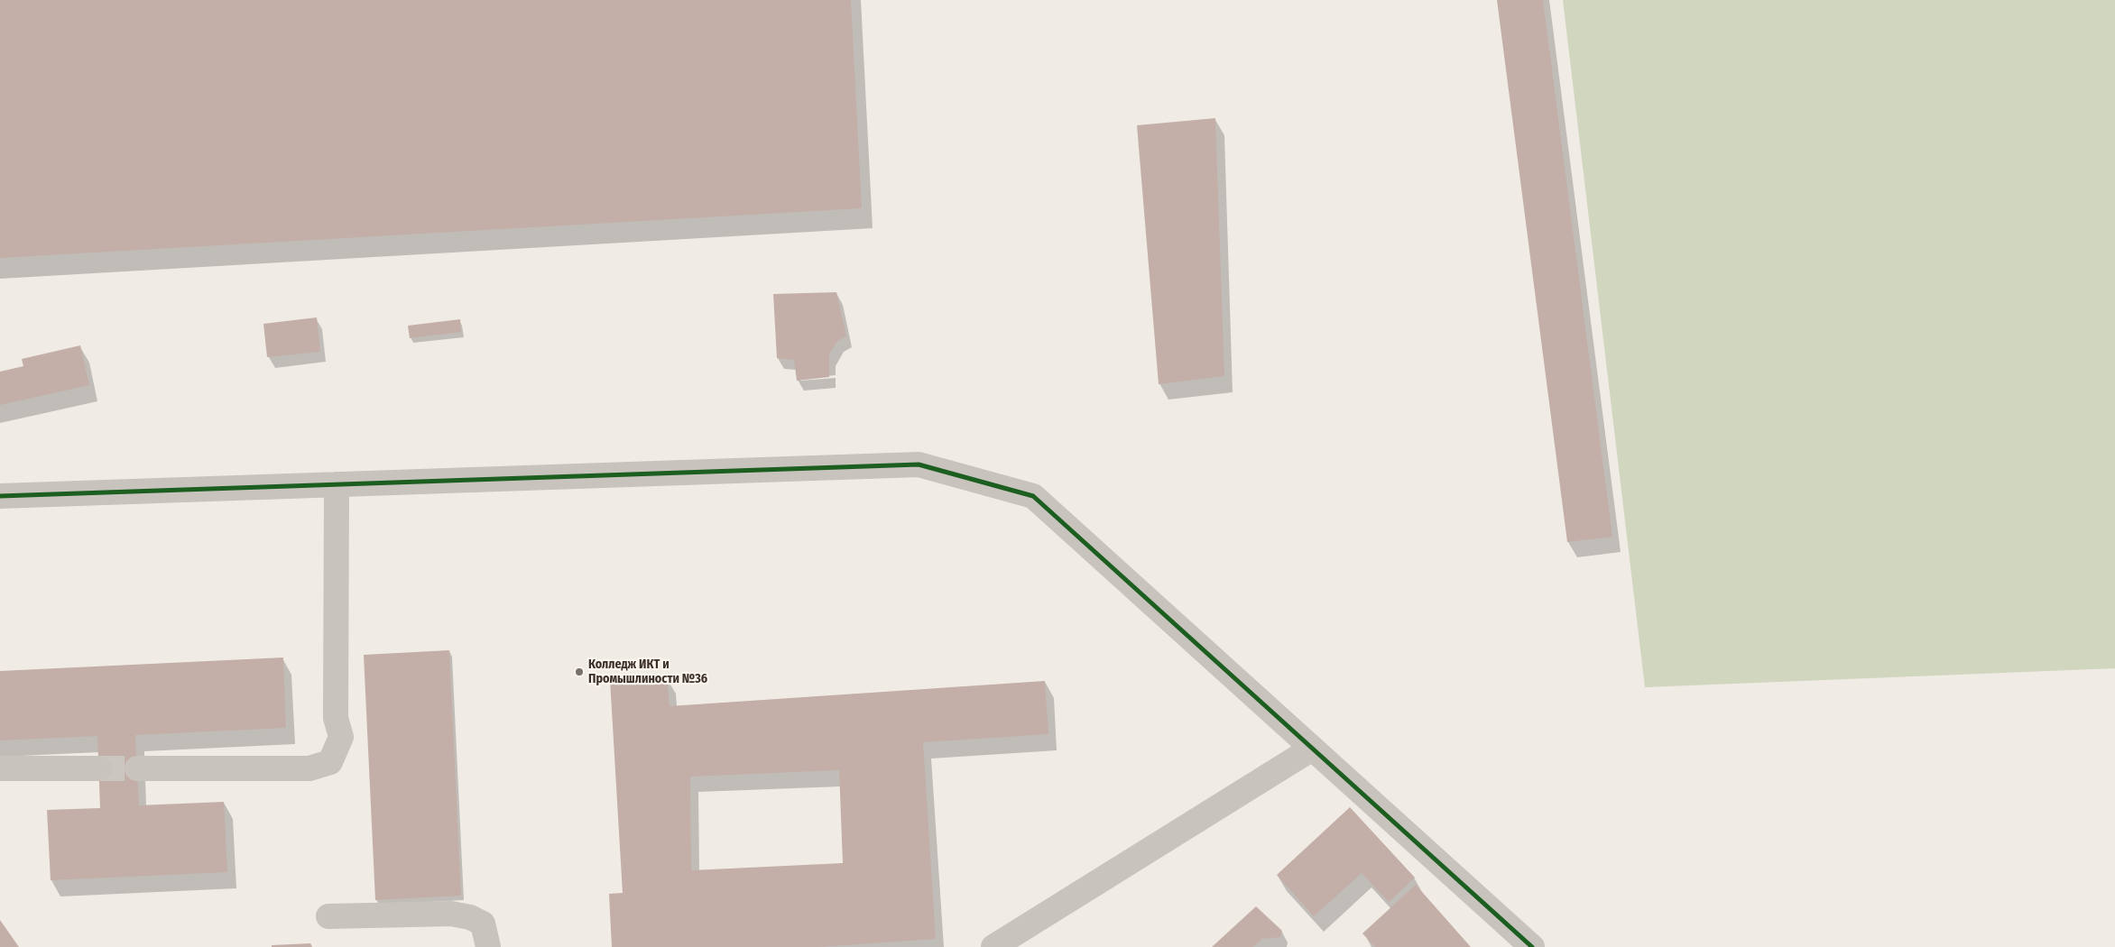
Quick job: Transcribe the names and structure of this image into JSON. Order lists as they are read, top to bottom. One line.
{"places":["Колледж ИКТ и Промышлиности №36"]}
